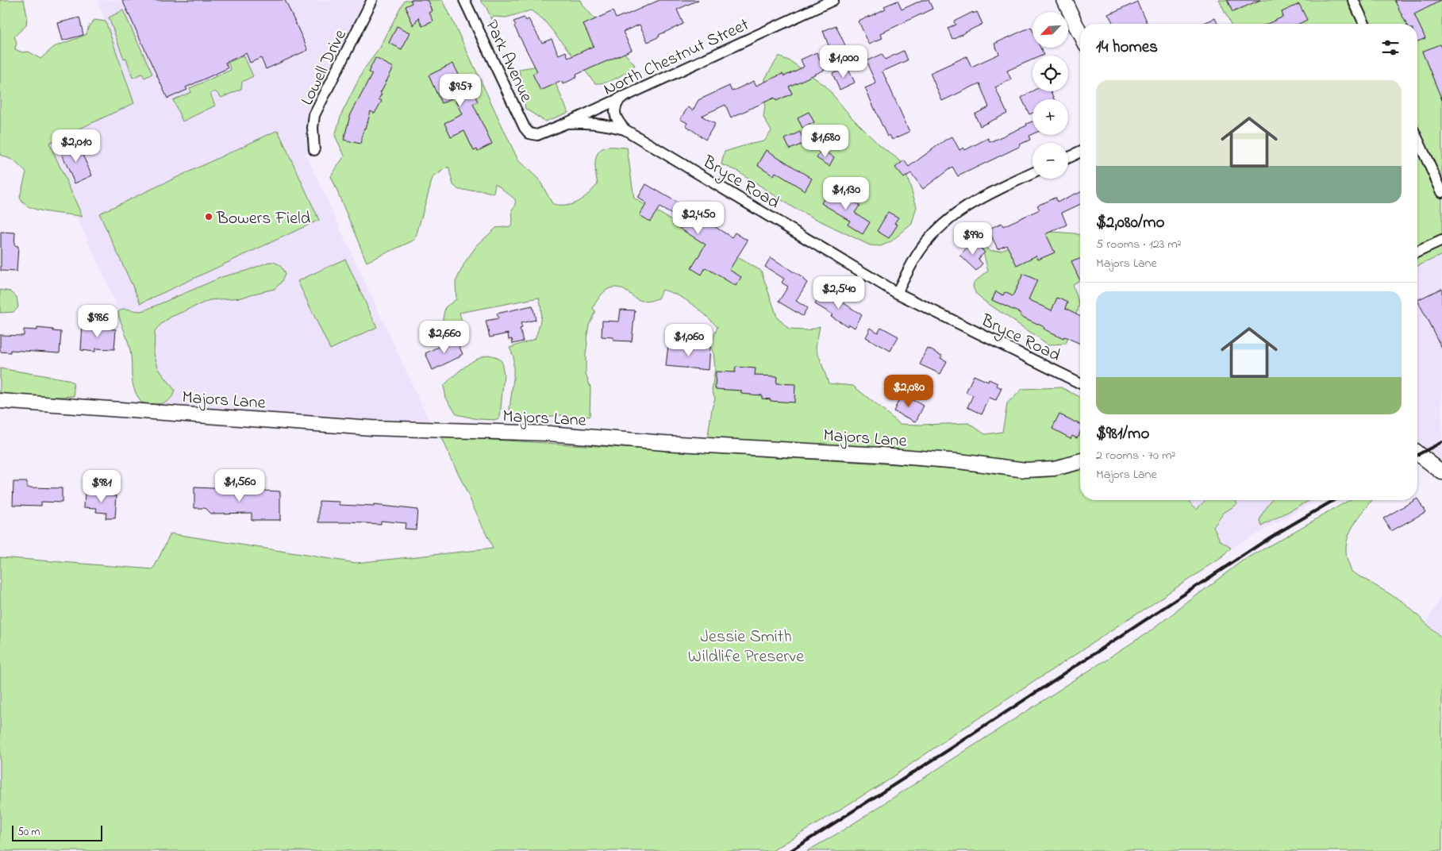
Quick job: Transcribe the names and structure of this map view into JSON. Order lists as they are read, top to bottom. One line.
{"streets":{"street":["North Chestnut Street","Park Avenue","Lowell Drive","Bryce Road","Majors Lane"]},"crossings":[["North Chestnut Street","Park Avenue"],["North Chestnut Street","Bryce Road"]],"parks":["Jessie Smith Wildlife Preserve"],"places":["Bowers Field"],"scale_bar":"50 m","north":"bottom left","page":{"map_buttons":["+","−"],"heading":"14 homes","price":["$1,000","$957","$1,680","$2,010","$1,130","$2,450","$990","$2,540","$986","$2,660","$1,060","$2,080","$1,560","$981"],"list":[{"name":"$2,080/mo","note":"5 rooms · 123 m² · Majors Lane"},{"name":"$981/mo","note":"2 rooms · 70 m² · Majors Lane"}],"scale":"50 m"}}
